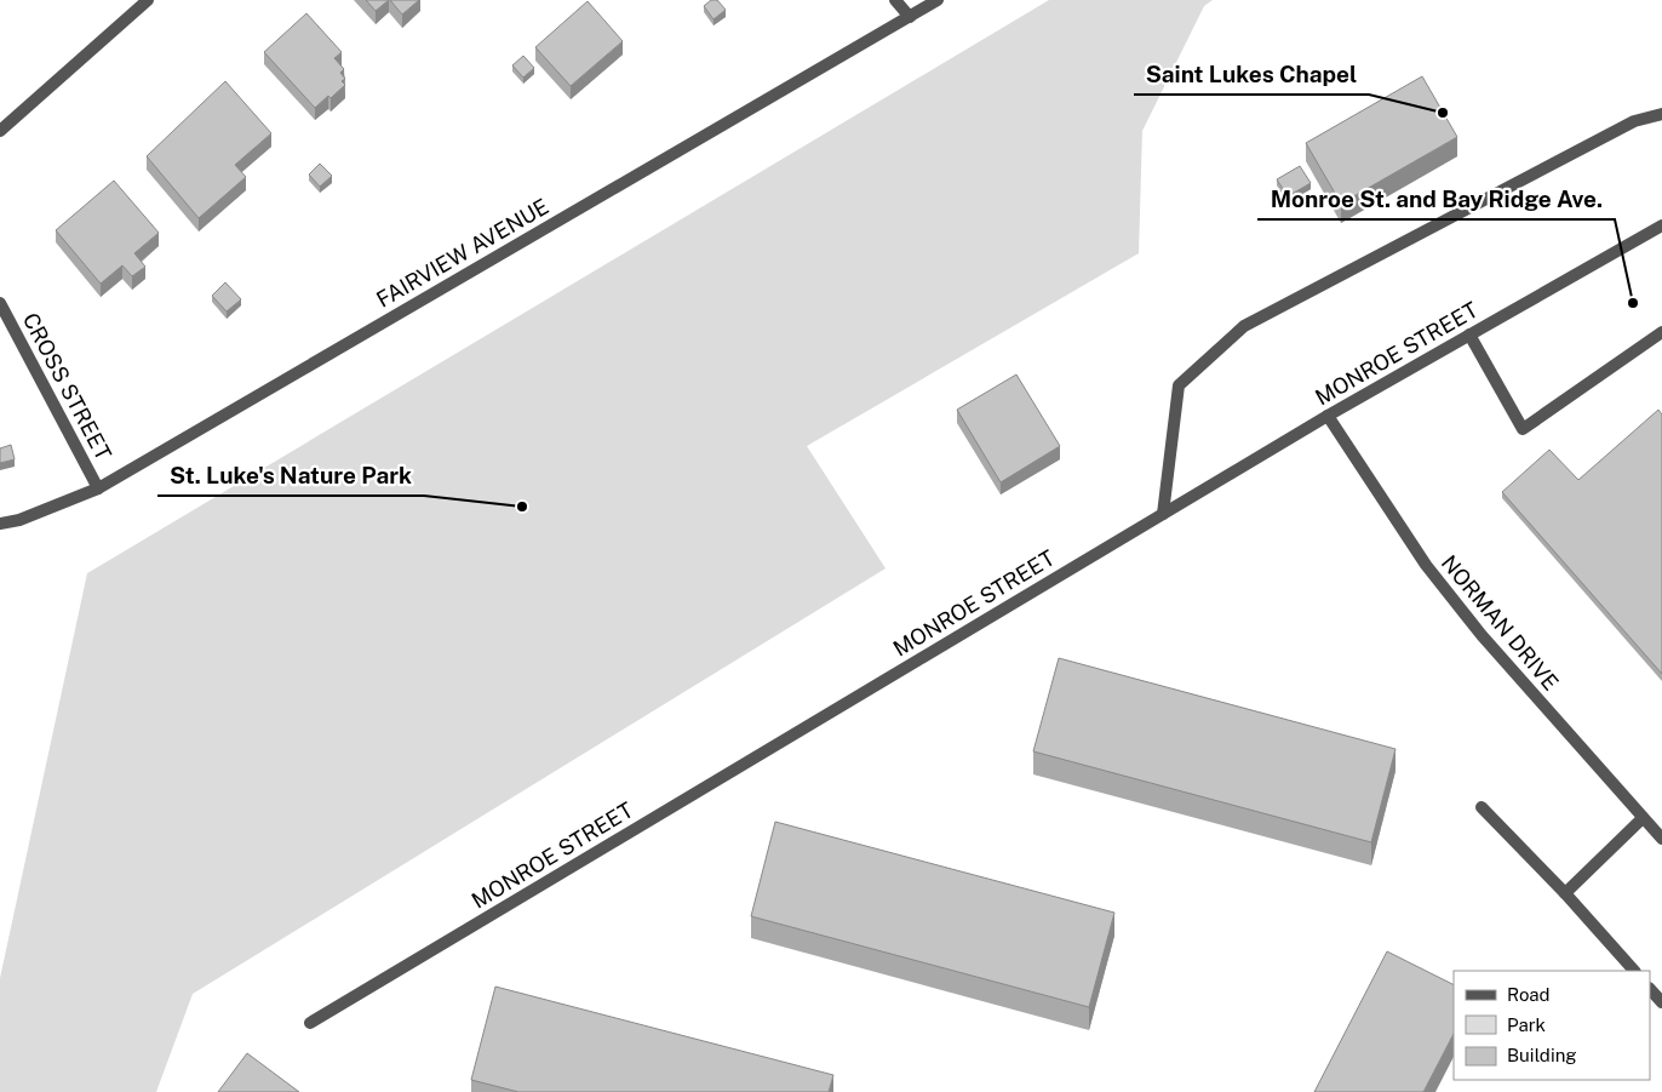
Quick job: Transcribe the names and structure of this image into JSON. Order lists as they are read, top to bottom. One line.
{"streets":{"street":["FAIRVIEW AVENUE","MONROE STREET","CROSS STREET","NORMAN DRIVE"]},"crossings":[["FAIRVIEW AVENUE","CROSS STREET"],["MONROE STREET","NORMAN DRIVE"]],"places":["Saint Lukes Chapel","Monroe St. and Bay Ridge Ave.","St. Luke's Nature Park"],"legend":["Road","Park","Building"]}
